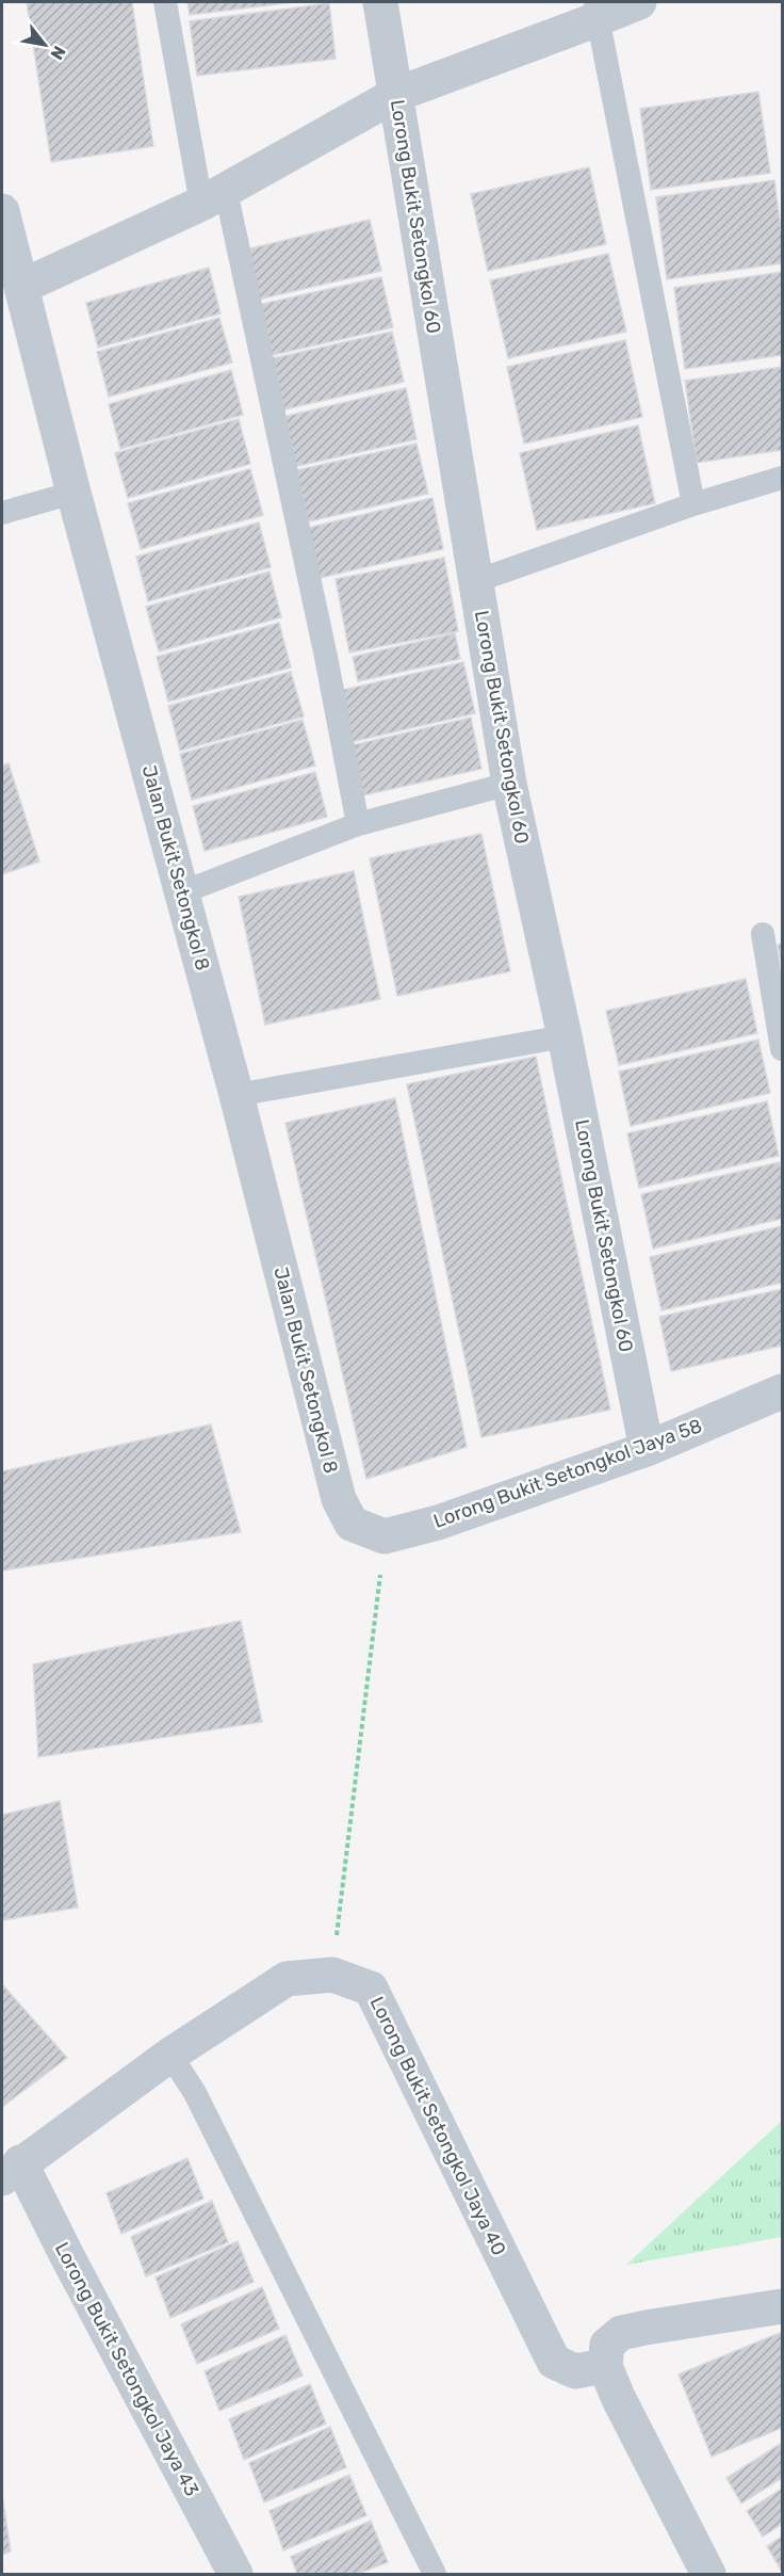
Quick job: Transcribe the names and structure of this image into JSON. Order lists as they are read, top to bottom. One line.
{"streets":{"street":["Lorong Bukit Setongkol 60","Jalan Bukit Setongkol 8","Lorong Bukit Setongkol Jaya 58","Lorong Bukit Setongkol Jaya 40","Lorong Bukit Setongkol Jaya 43"]},"crossings":[["Lorong Bukit Setongkol 60","Lorong Bukit Setongkol Jaya 58"],["Jalan Bukit Setongkol 8","Lorong Bukit Setongkol Jaya 58"],["Lorong Bukit Setongkol Jaya 40","Lorong Bukit Setongkol Jaya 43"]],"north":"bottom right"}
